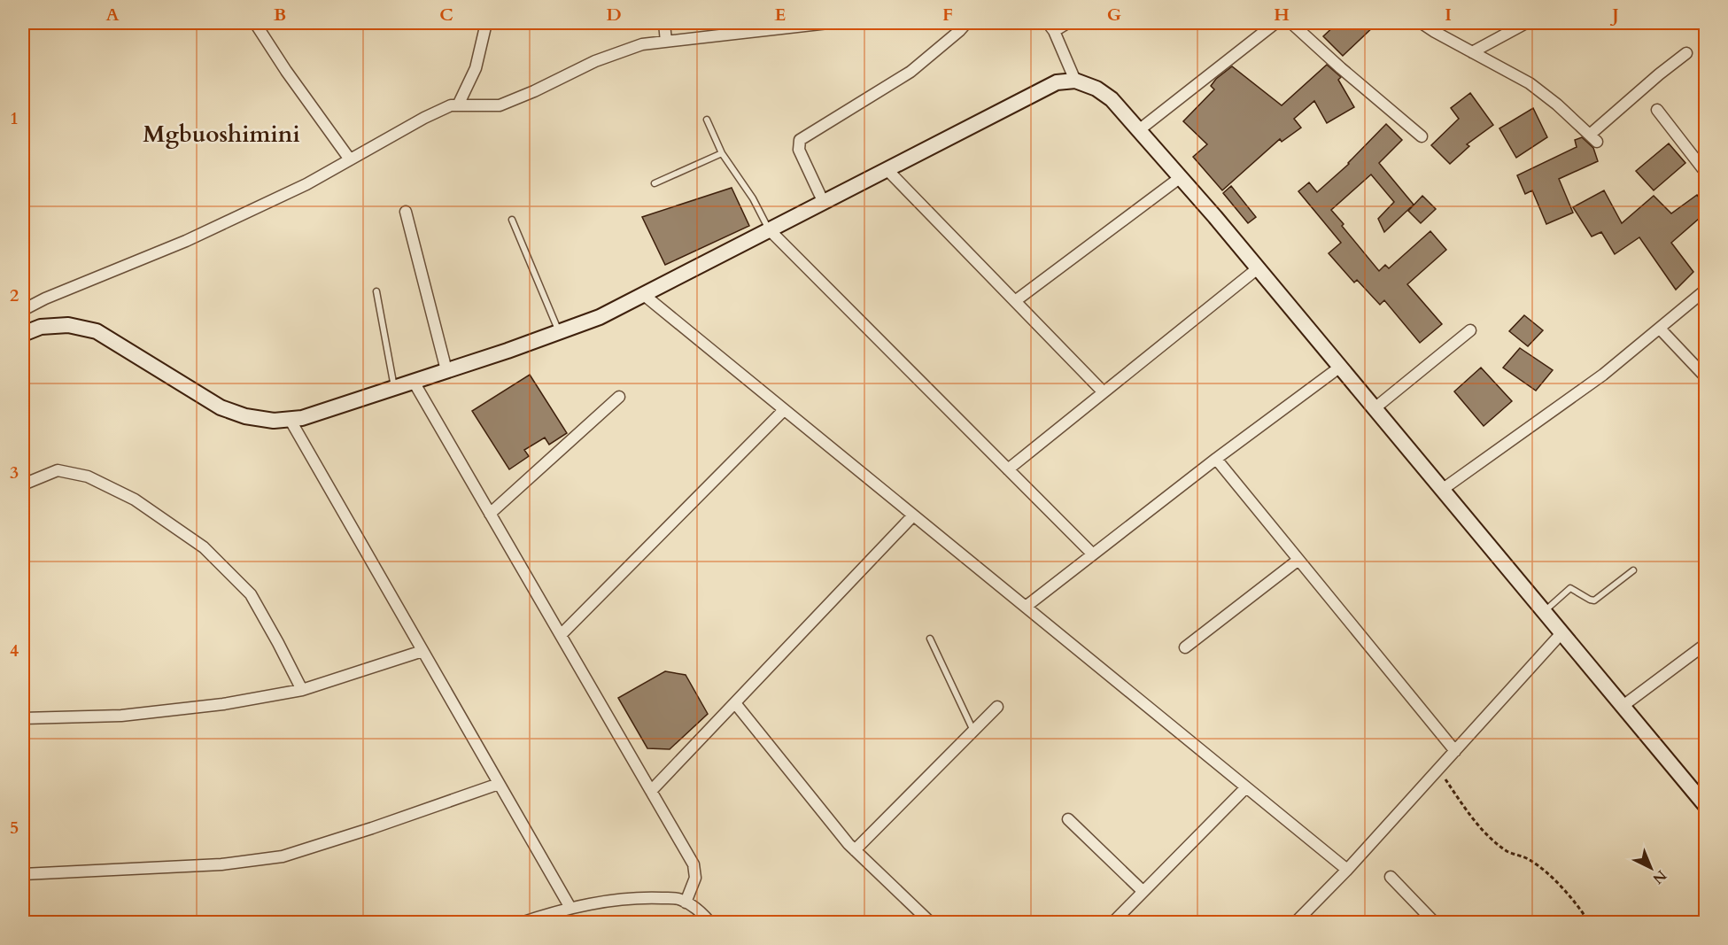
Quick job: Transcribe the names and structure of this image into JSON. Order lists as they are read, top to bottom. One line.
{"districts":["Mgbuoshimini"],"north":"bottom right","grid":{"columns":["A","B","C","D","E","F","G","H","I","J"],"rows":["1","2","3","4","5"]}}
